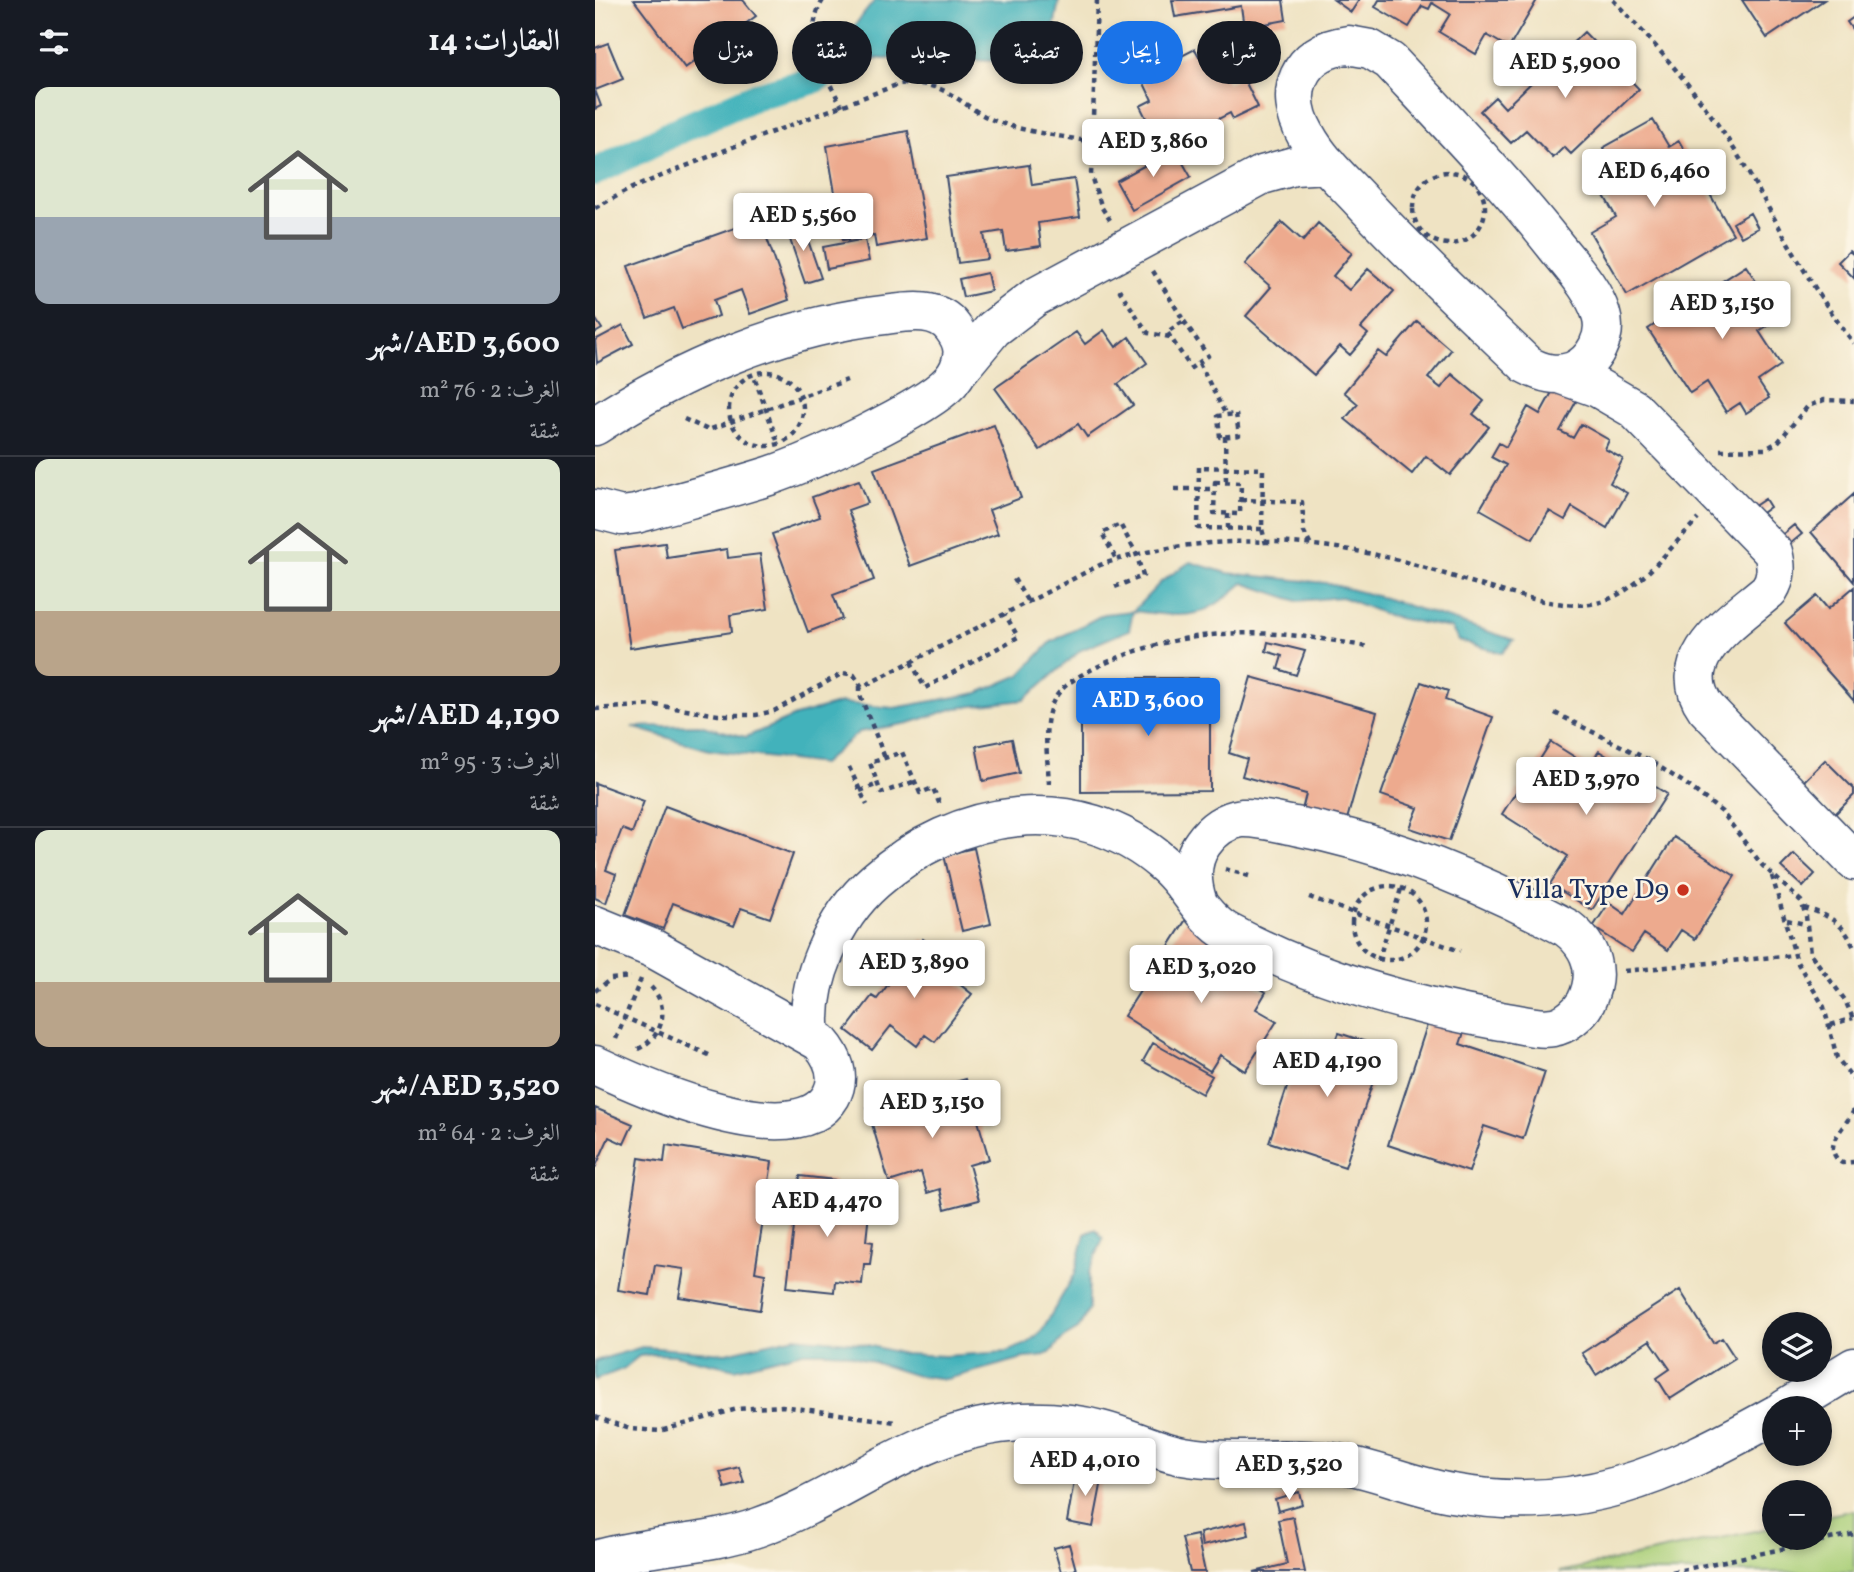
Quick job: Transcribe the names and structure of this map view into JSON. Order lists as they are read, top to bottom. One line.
{"places":["Villa Type D9"],"page":{"heading":"العقارات: 14","chip":["شراء","إيجار","تصفية","جديد","شقة","منزل"],"price":["AED 5,900","AED 3,860","AED 6,460","AED 5,560","AED 3,150","AED 3,600","AED 3,970","AED 3,890","AED 3,020","AED 4,190","AED 3,150","AED 4,470","AED 4,010","AED 3,520"],"list":[{"name":"AED 3,600/شهر","note":"الغرف: 2 · 76 m² · شقة"},{"name":"AED 4,190/شهر","note":"الغرف: 3 · 95 m² · شقة"},{"name":"AED 3,520/شهر","note":"الغرف: 2 · 64 m² · شقة"}],"map_buttons":["+","−"]}}
